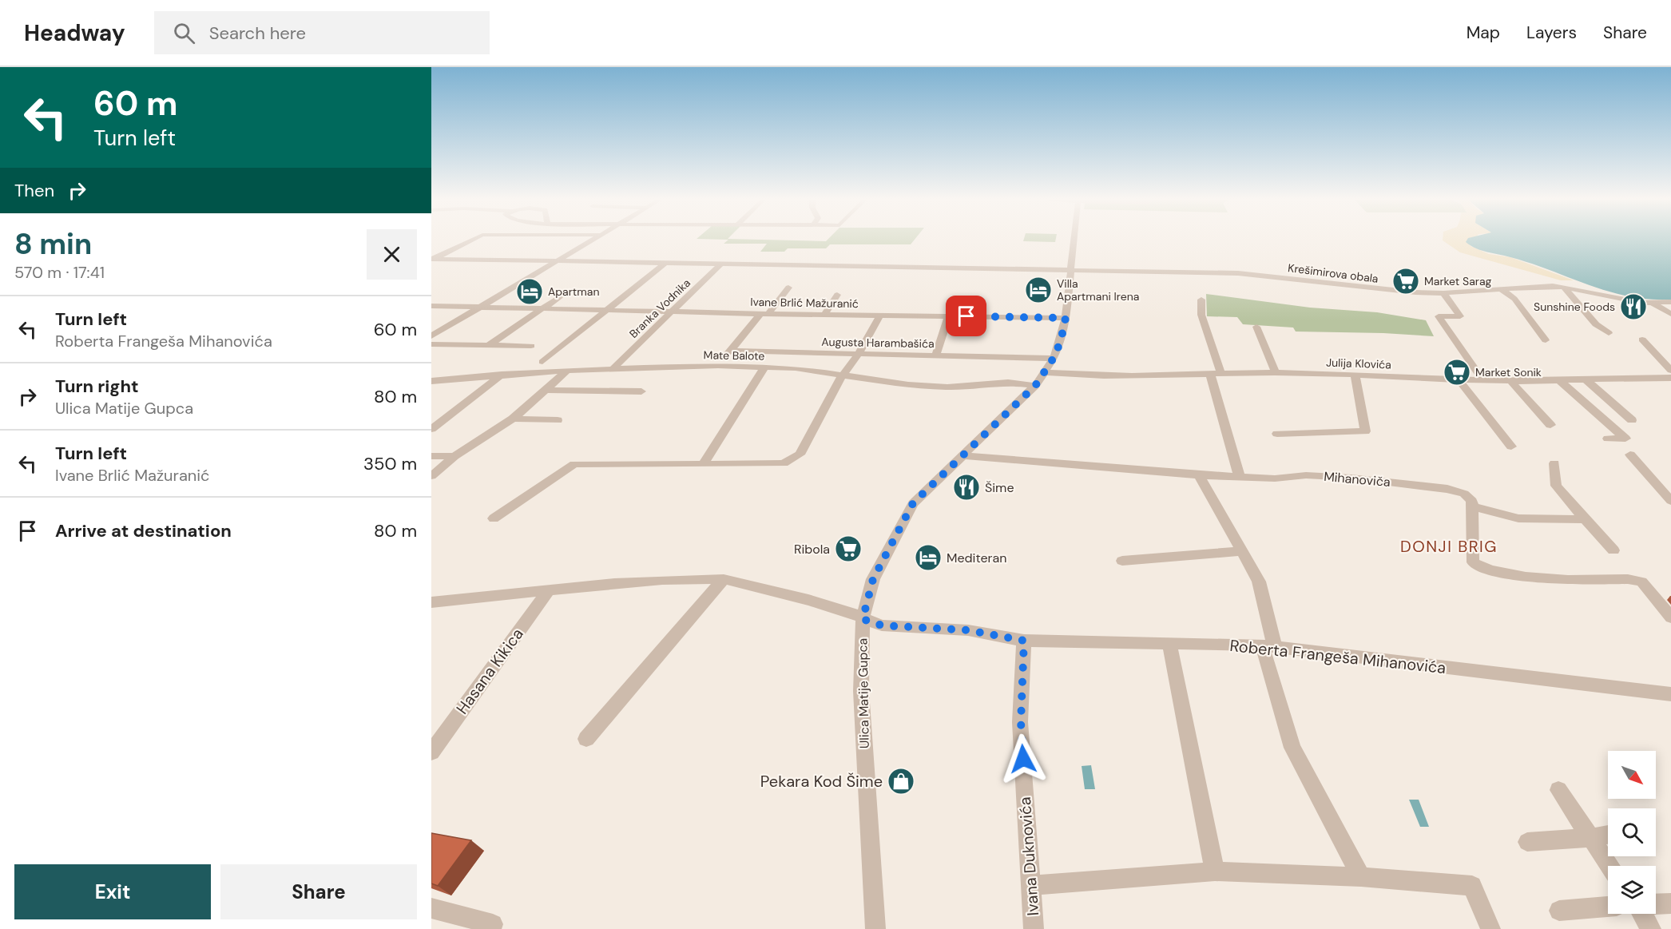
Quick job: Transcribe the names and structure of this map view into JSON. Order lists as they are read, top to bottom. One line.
{"streets":{"street":["Krešimirova obala","Ivane Brlić Mažuranić","Branka Vodnika","Augusta Harambašića","Mate Balote","Julija Klovića","Mihanoviča","Roberta Frangeša Mihanovića","Hasana Kikica","Ulica Matije Gupca","Ivana Duknovića"]},"crossings":[["Krešimirova obala","Branka Vodnika"],["Krešimirova obala","Ulica Matije Gupca"],["Ivane Brlić Mažuranić","Branka Vodnika"],["Ivane Brlić Mažuranić","Ulica Matije Gupca"],["Branka Vodnika","Mate Balote"],["Augusta Harambašića","Ulica Matije Gupca"],["Mate Balote","Ulica Matije Gupca"],["Julija Klovića","Ulica Matije Gupca"],["Mihanoviča","Ulica Matije Gupca"],["Roberta Frangeša Mihanovića","Hasana Kikica"],["Roberta Frangeša Mihanovića","Ulica Matije Gupca"],["Roberta Frangeša Mihanovića","Ivana Duknovića"]],"districts":["DONJI BRIG"],"places":{"supermarket":["Market Sarag","Market Sonik","Ribola"],"hotel":["Villa Apartmani Irena","Apartman","Mediteran"],"restaurant":["Sunshine Foods","Šime"],"shop":["Pekara Kod Šime"]},"north":"bottom right","page":{"header":"Headway","search":"Search here","nav":["Map","Layers","Share"],"turn":["60 m","Turn left"],"then":"Then","heading":["8 min","570 m · 17:41"],"list":[{"name":"Turn left","note":"Roberta Frangeša Mihanovića","value":"60 m"},{"name":"Turn right","note":"Ulica Matije Gupca","value":"80 m"},{"name":"Turn left","note":"Ivane Brlić Mažuranić","value":"350 m"},{"name":"Arrive at destination","value":"80 m"}],"buttons":["Exit","Share"]}}
